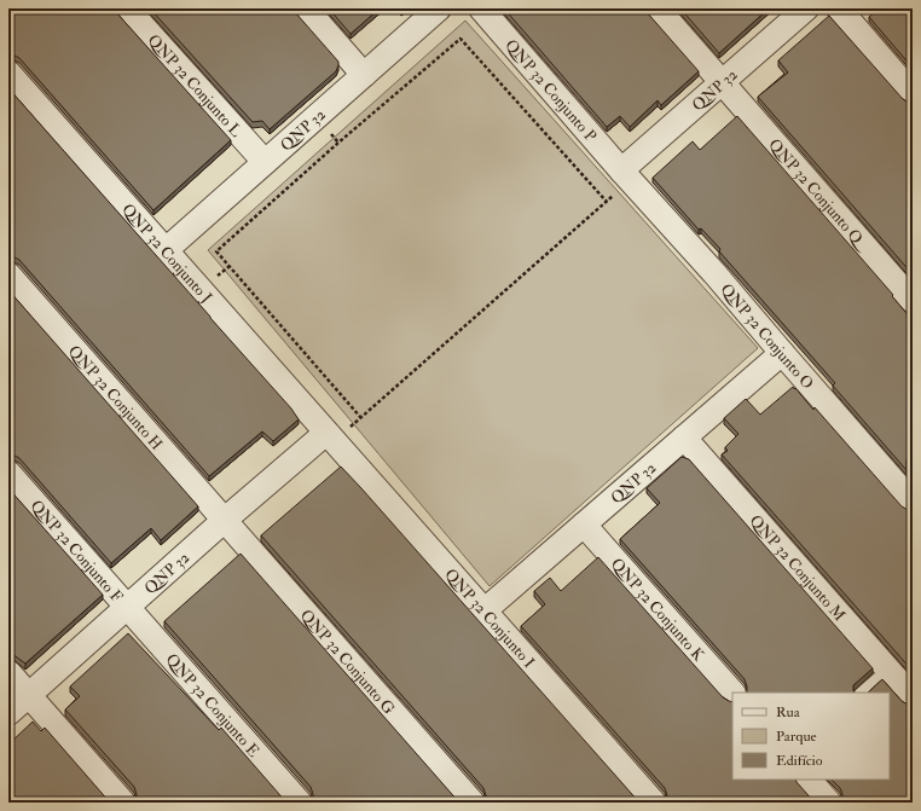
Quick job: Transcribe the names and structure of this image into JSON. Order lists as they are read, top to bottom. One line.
{"streets":{"street":["QNP 32 Conjunto L","QNP 32 Conjunto P","QNP 32","QNP 32 Conjunto Q","QNP 32 Conjunto J","QNP 32 Conjunto O","QNP 32 Conjunto H","QNP 32 Conjunto F","QNP 32 Conjunto M","QNP 32 Conjunto K","QNP 32 Conjunto I","QNP 32 Conjunto G","QNP 32 Conjunto E"]},"crossings":[["QNP 32 Conjunto L","QNP 32"],["QNP 32 Conjunto P","QNP 32"],["QNP 32 Conjunto P","QNP 32 Conjunto O"],["QNP 32","QNP 32 Conjunto Q"],["QNP 32","QNP 32 Conjunto J"],["QNP 32","QNP 32 Conjunto O"],["QNP 32","QNP 32 Conjunto H"],["QNP 32","QNP 32 Conjunto F"],["QNP 32","QNP 32 Conjunto M"],["QNP 32","QNP 32 Conjunto K"],["QNP 32","QNP 32 Conjunto I"],["QNP 32","QNP 32 Conjunto G"],["QNP 32","QNP 32 Conjunto E"],["QNP 32 Conjunto J","QNP 32 Conjunto I"],["QNP 32 Conjunto H","QNP 32 Conjunto G"],["QNP 32 Conjunto F","QNP 32 Conjunto E"]],"legend":["Rua","Parque","Edifício"]}
